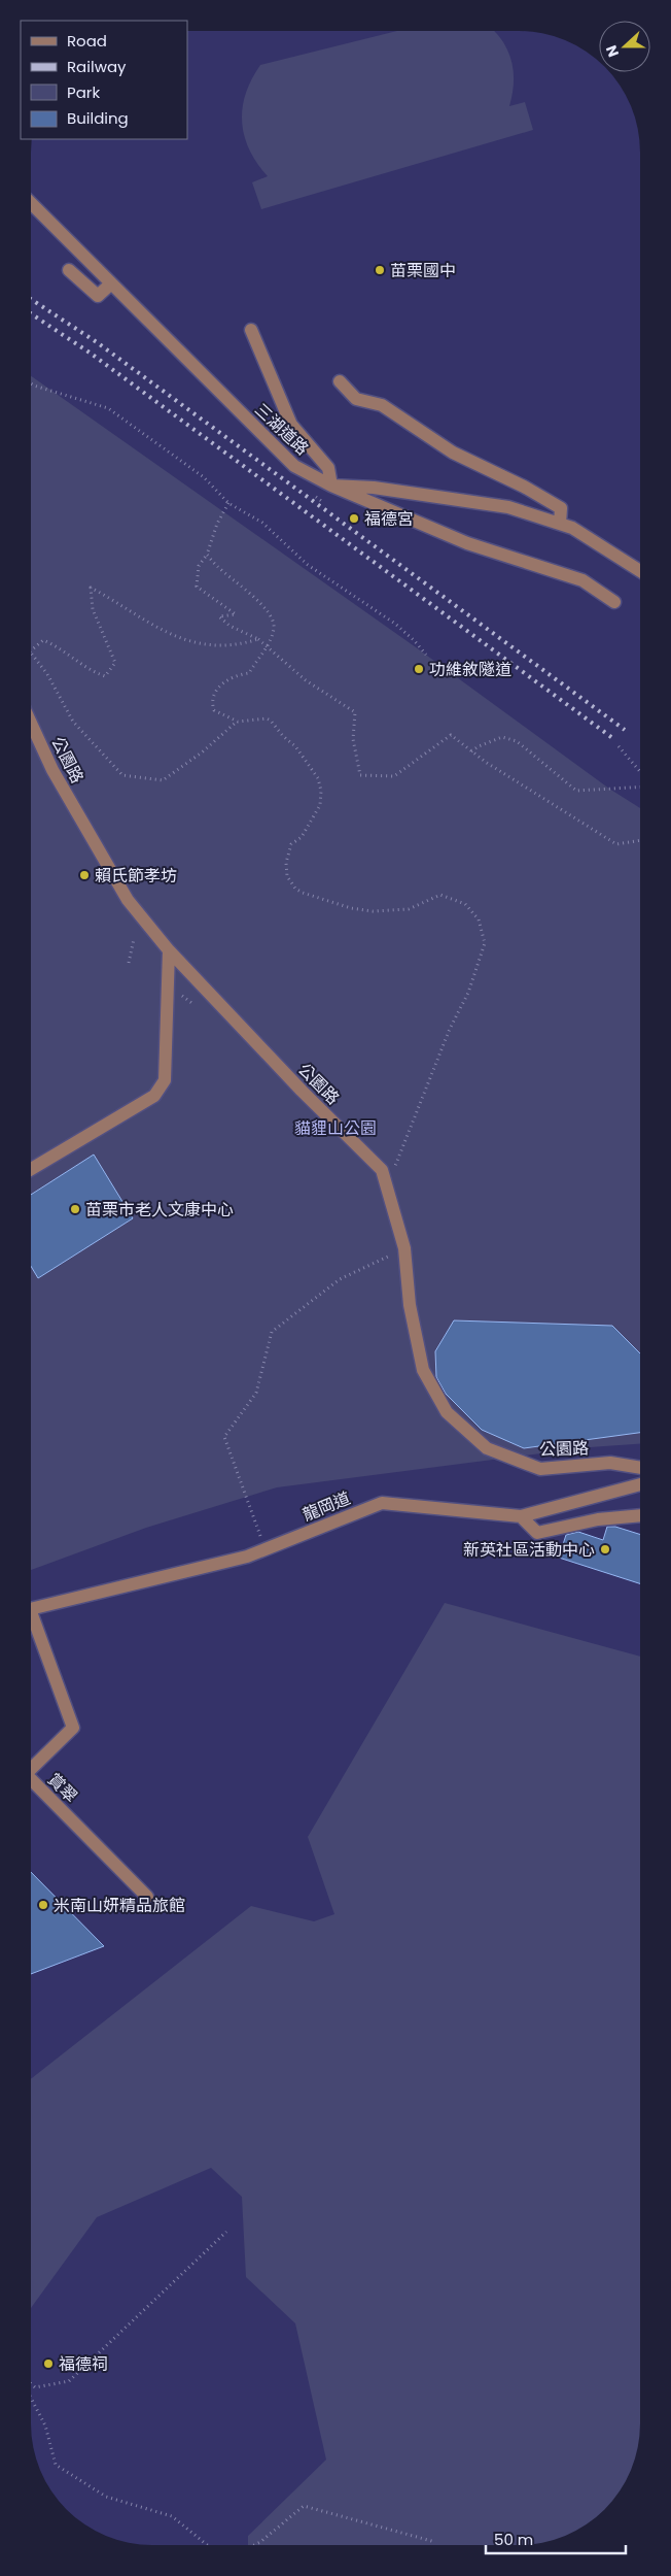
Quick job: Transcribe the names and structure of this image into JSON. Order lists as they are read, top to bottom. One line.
{"streets":{"street":["三湖道路","公園路","龍岡道","賞翠"]},"parks":["貓貍山公園"],"places":["苗栗國中","福德宮","功維敘隧道","賴氏節孝坊","苗栗市老人文康中心","新英社區活動中心","米南山妍精品旅館","福德祠"],"legend":["Road","Railway","Park","Building"],"scale_bar":"50 m","north":"left"}
